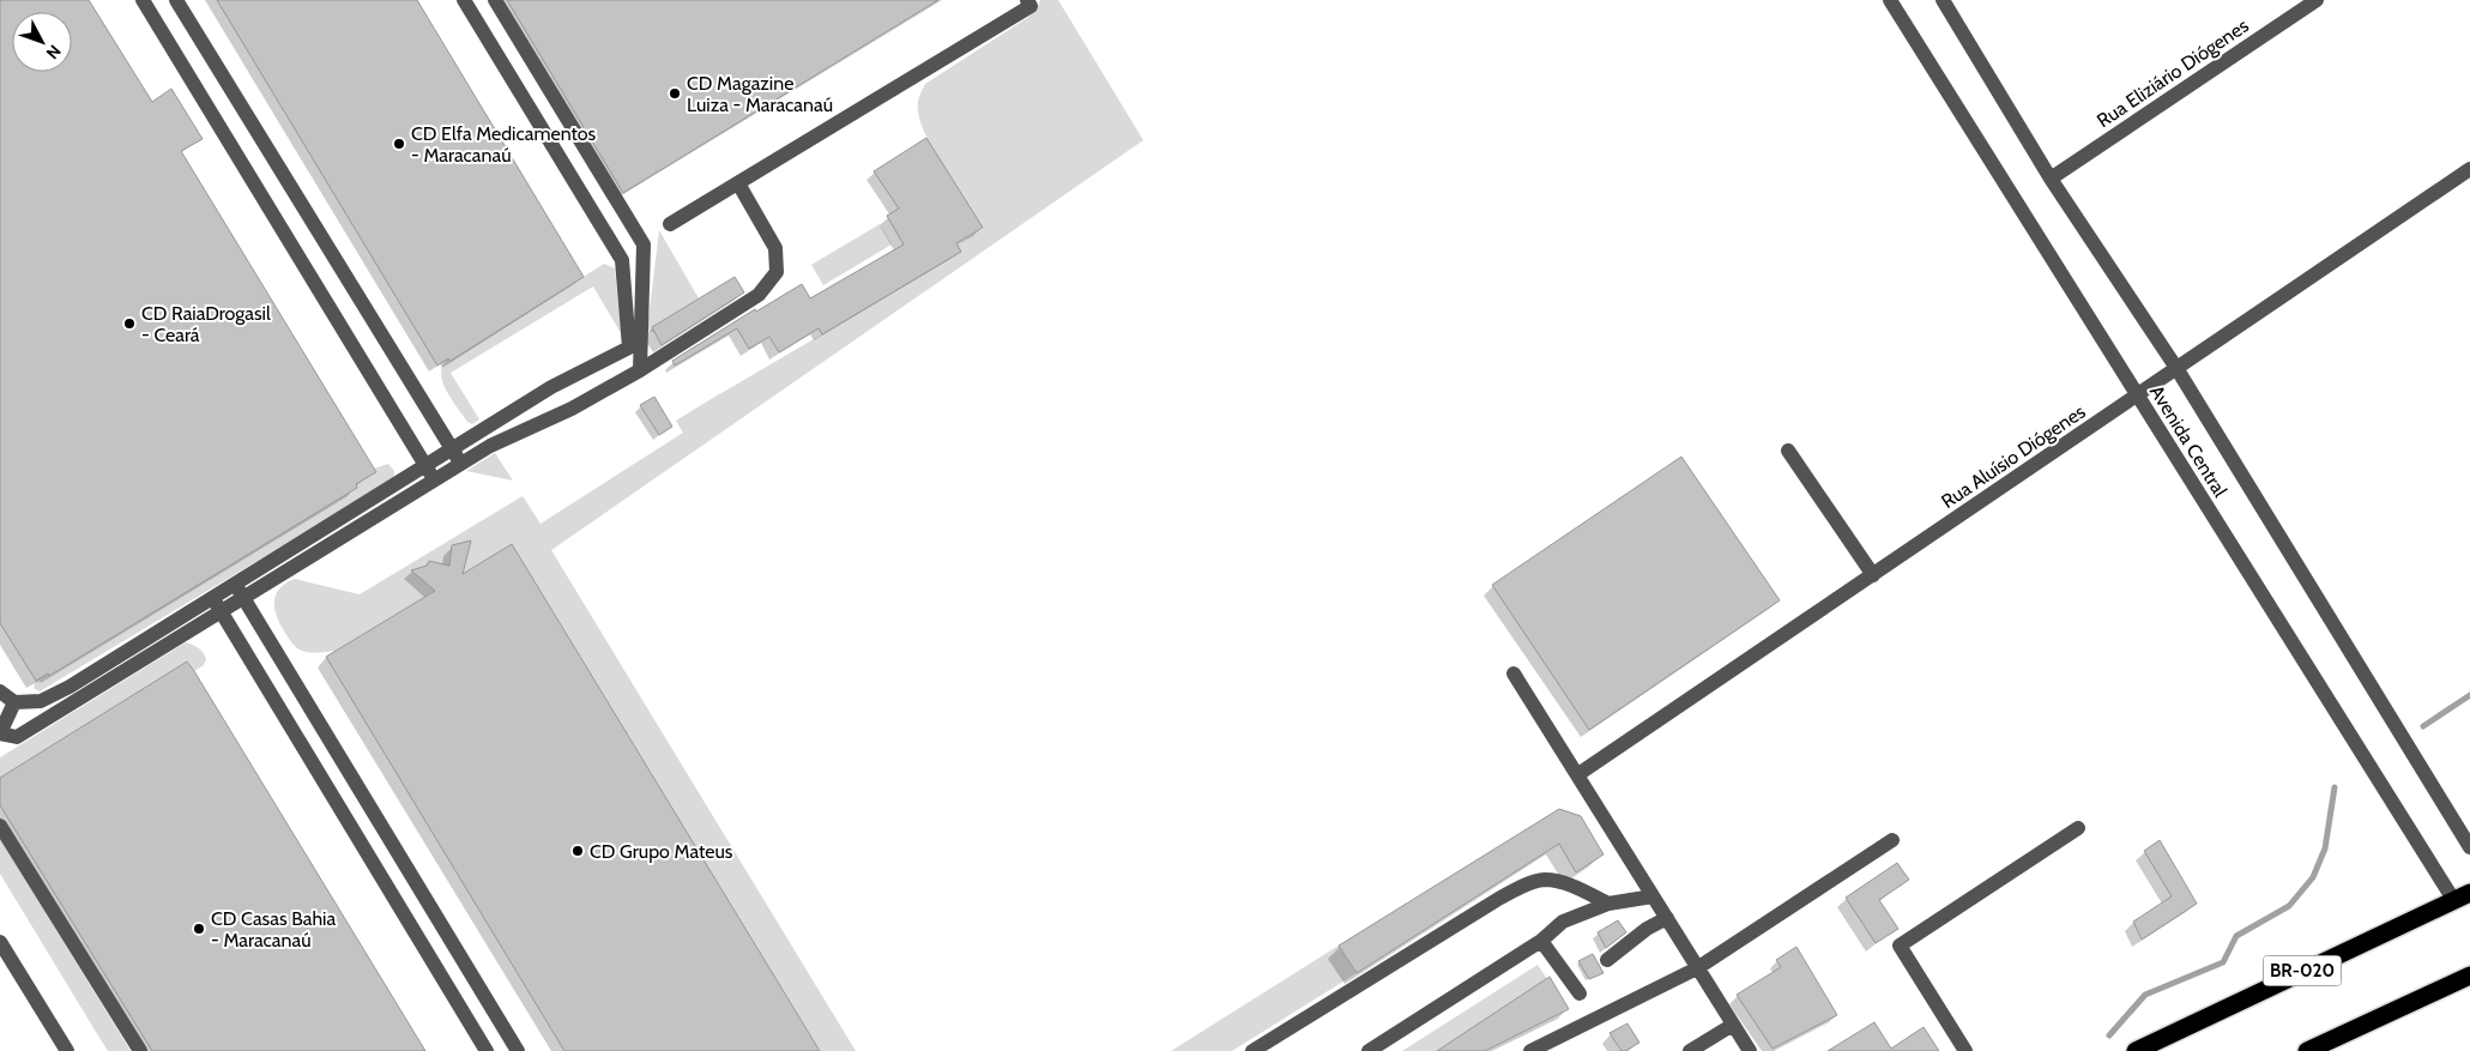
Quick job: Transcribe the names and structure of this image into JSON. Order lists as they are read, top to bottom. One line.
{"streets":{"highway":["BR-020"],"street":["Rua Eliziário Diógenes","Avenida Central","Rua Aluísio Diógenes"]},"crossings":[["Rua Eliziário Diógenes","Avenida Central"],["Avenida Central","Rua Aluísio Diógenes"],["Avenida Central","BR-020"]],"places":["CD Magazine Luiza - Maracanaú","CD Elfa Medicamentos - Maracanaú","CD RaiaDrogasil - Ceará","CD Grupo Mateus","CD Casas Bahia - Maracanaú"],"north":"bottom right"}
